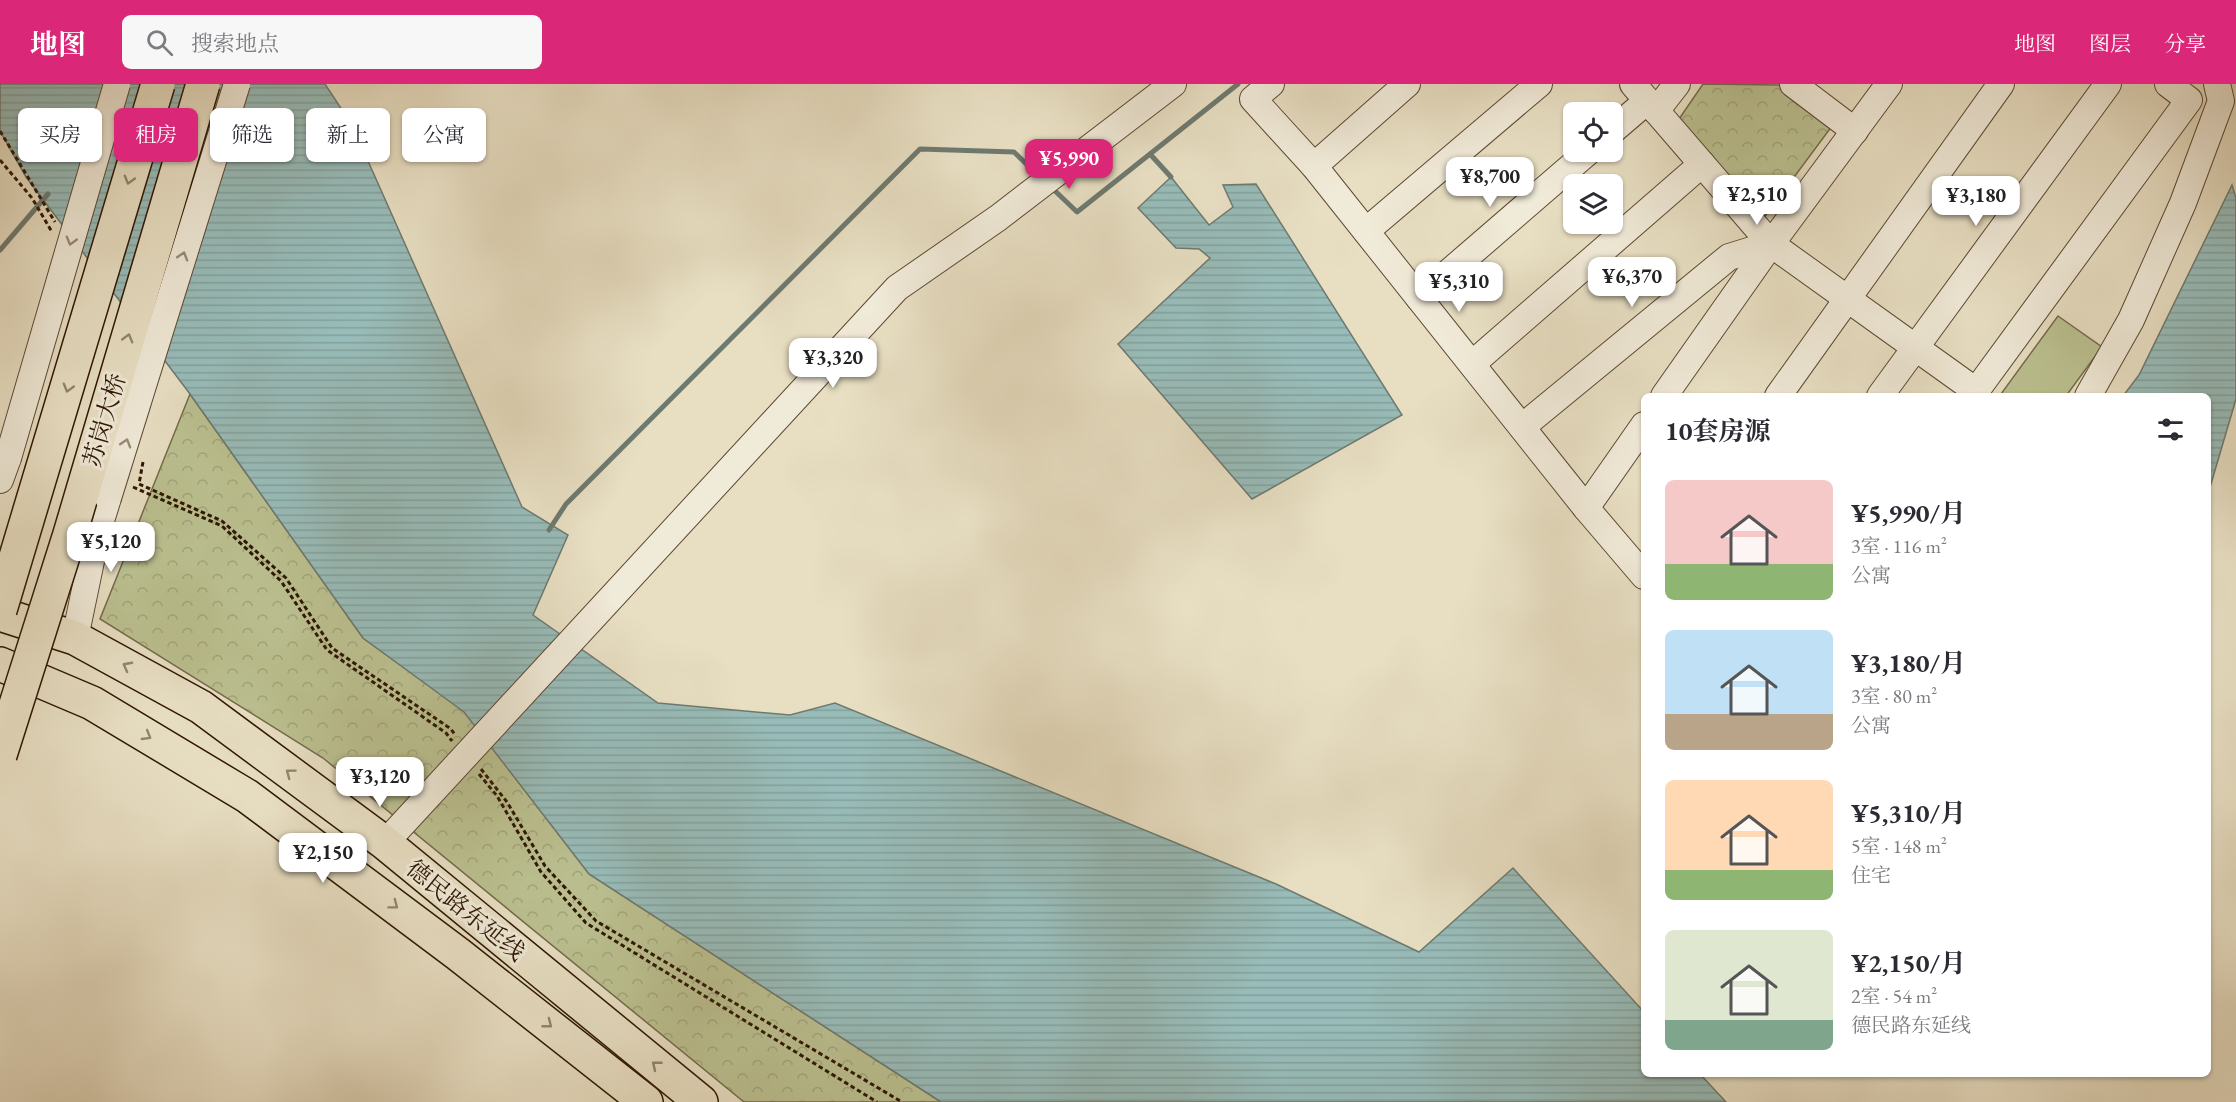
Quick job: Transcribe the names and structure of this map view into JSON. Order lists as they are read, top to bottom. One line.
{"streets":{"main road":["苏岗大桥","德民路东延线"]},"crossings":[["苏岗大桥","德民路东延线"]],"page":{"header":"地图","search":"搜索地点","nav":["地图","图层","分享"],"chip":["买房","租房","筛选","新上","公寓"],"price":["¥5,990","¥8,700","¥2,510","¥3,180","¥6,370","¥5,310","¥3,320","¥5,120","¥3,120","¥2,150"],"heading":"10套房源","list":[{"name":"¥5,990/月","note":"3室 · 116 m² · 公寓"},{"name":"¥3,180/月","note":"3室 · 80 m² · 公寓"},{"name":"¥5,310/月","note":"5室 · 148 m² · 住宅"},{"name":"¥2,150/月","note":"2室 · 54 m² · 德民路东延线"}]}}
